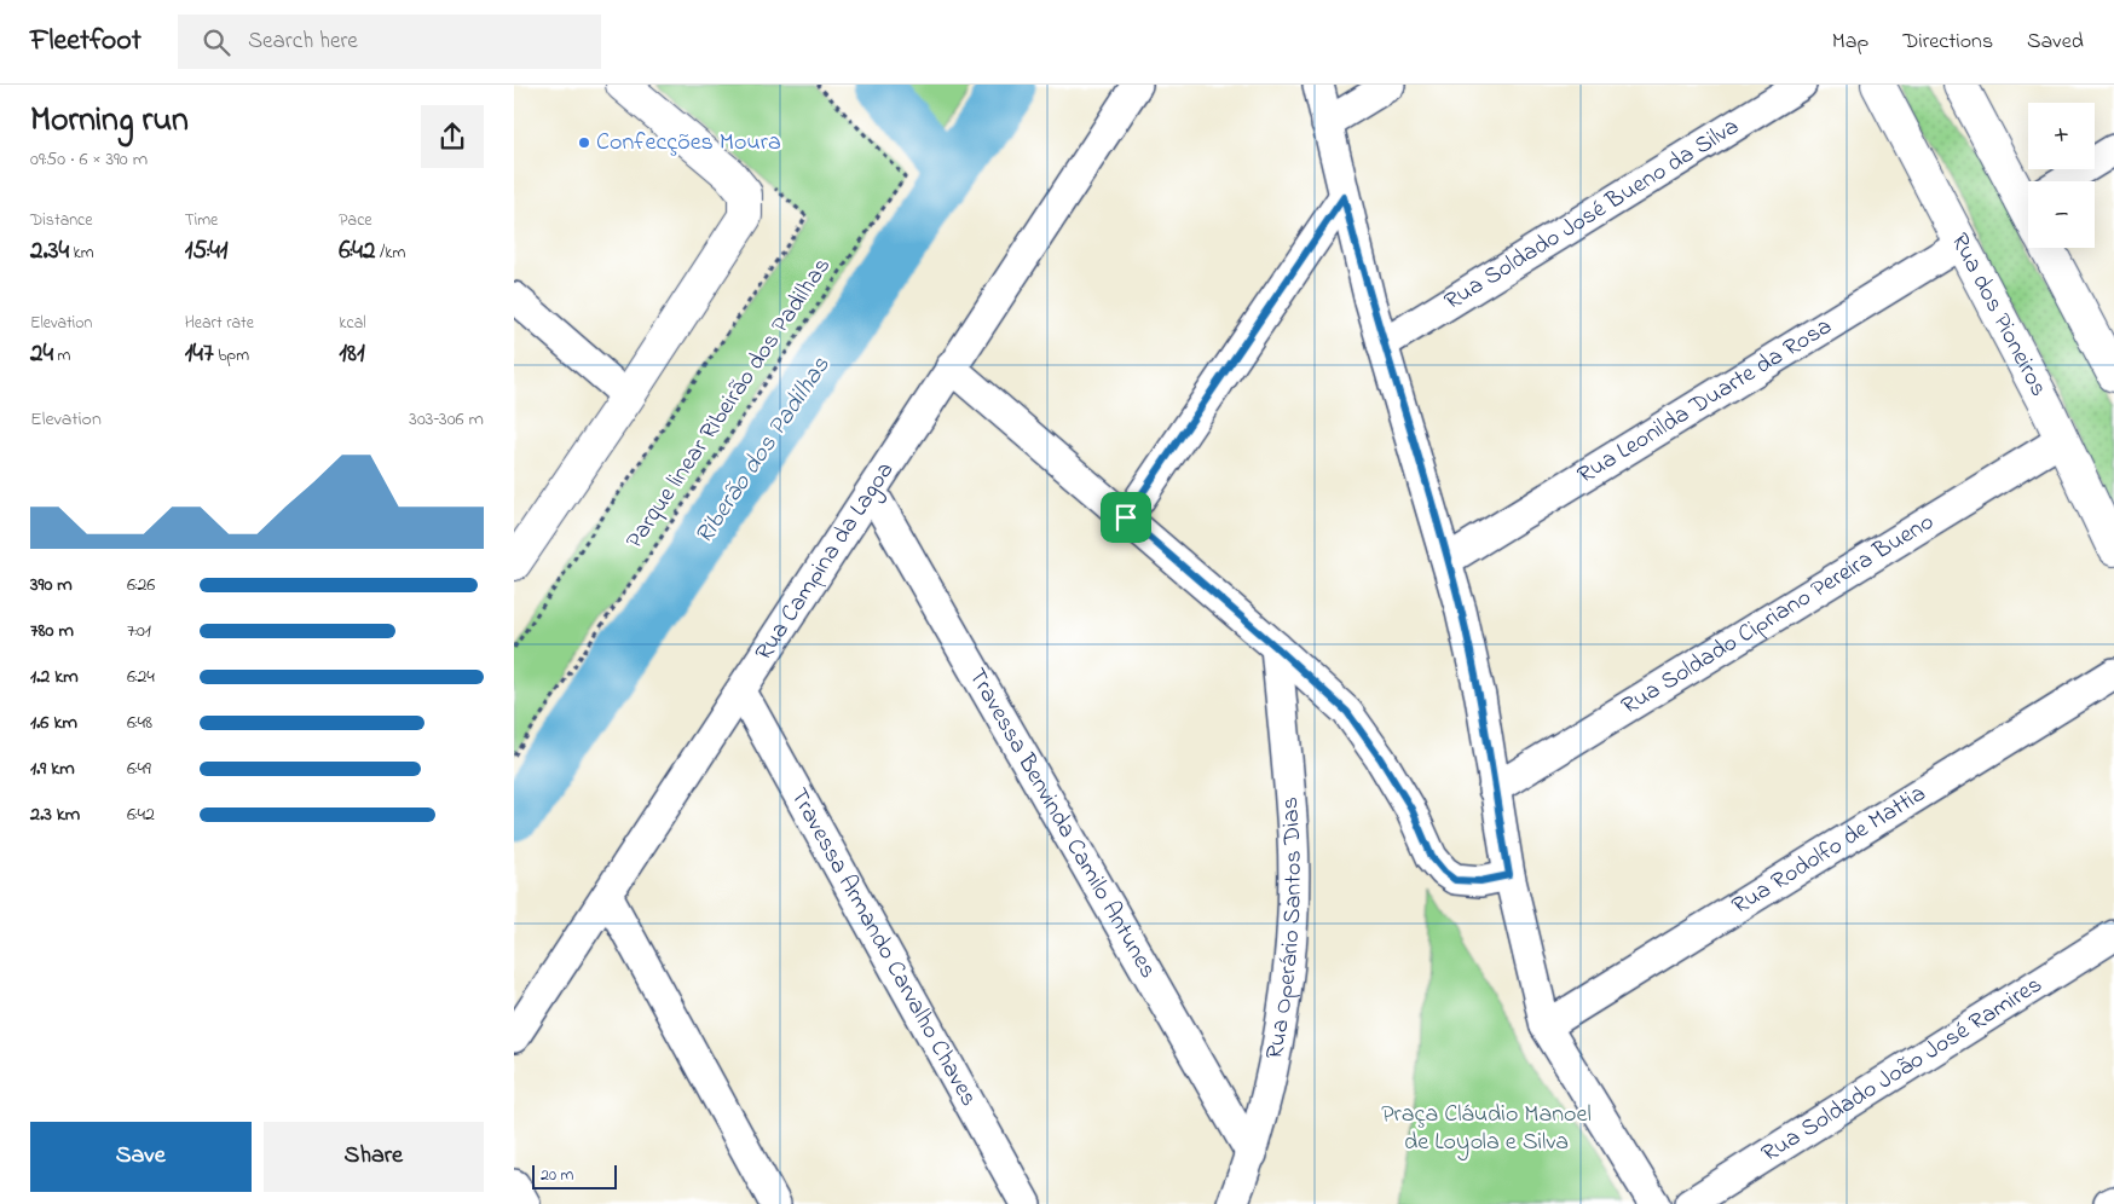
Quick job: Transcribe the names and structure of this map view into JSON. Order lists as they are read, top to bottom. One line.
{"streets":{"main road":["Rua dos Pioneiros"],"street":["Rua Soldado José Bueno da Silva","Rua Leonilda Duarte da Rosa","Rua Campina da Lagoa","Rua Soldado Cipriano Pereira Bueno","Travessa Benvinda Camilo Antunes","Rua Rodolfo de Mattia","Rua Operário Santos Dias","Travessa Armando Carvalho Chaves","Rua Soldado João José Ramires"],"path":["Parque linear Ribeirão dos Padilhas"]},"crossings":[["Rua dos Pioneiros","Rua Leonilda Duarte da Rosa"],["Rua dos Pioneiros","Rua Soldado Cipriano Pereira Bueno"],["Rua Campina da Lagoa","Travessa Benvinda Camilo Antunes"],["Rua Campina da Lagoa","Travessa Armando Carvalho Chaves"],["Travessa Benvinda Camilo Antunes","Rua Operário Santos Dias"]],"water":["Riberão dos Padilhas"],"parks":["Praça Cláudio Manoel de Loyola e Silva"],"places":["Confecções Moura"],"scale_bar":"20 m","page":{"header":"Fleetfoot","search":"Search here","nav":["Map","Directions","Saved"],"heading":["Morning run","09:50 · 6 × 390 m"],"map_buttons":["+","−"],"stats":[["Distance","2.34 km"],["Time","15:41"],["Pace","6:42 /km"],["Elevation","24 m"],["Heart rate","147 bpm"],["kcal","181"]],"chart":["Elevation","303–306 m"],"list":[{"name":"390 m","note":"6:26"},{"name":"780 m","note":"7:01"},{"name":"1.2 km","note":"6:24"},{"name":"1.6 km","note":"6:48"},{"name":"1.9 km","note":"6:49"},{"name":"2.3 km","note":"6:42"}],"buttons":["Save","Share"],"scale":"20 m"}}
